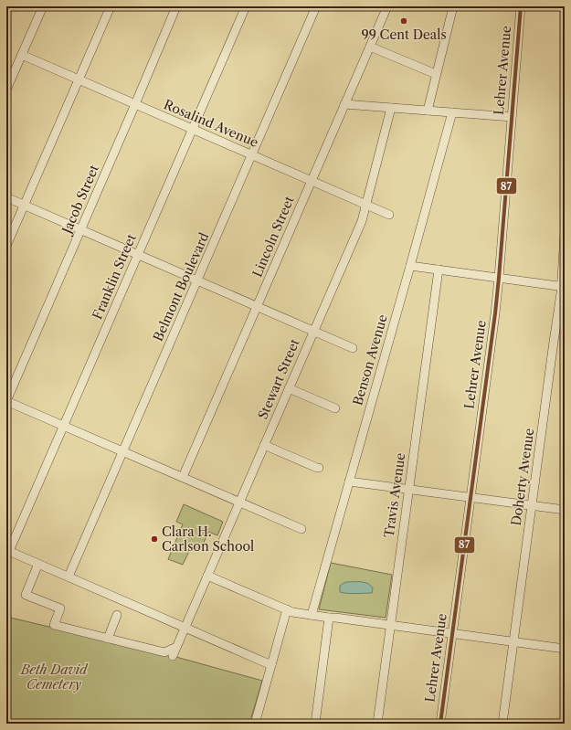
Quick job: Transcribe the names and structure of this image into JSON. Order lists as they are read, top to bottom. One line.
{"streets":{"street":["Lehrer Avenue","Rosalind Avenue","Jacob Street","Lincoln Street","Franklin Street","Belmont Boulevard","Benson Avenue","Stewart Street","Doherty Avenue","Travis Avenue"]},"crossings":[["Rosalind Avenue","Jacob Street"],["Rosalind Avenue","Lincoln Street"],["Rosalind Avenue","Franklin Street"],["Rosalind Avenue","Belmont Boulevard"],["Rosalind Avenue","Stewart Street"]],"parks":["Beth David Cemetery"],"places":["99 Cent Deals","Clara H. Carlson School"],"lines":["transit line 87"]}
